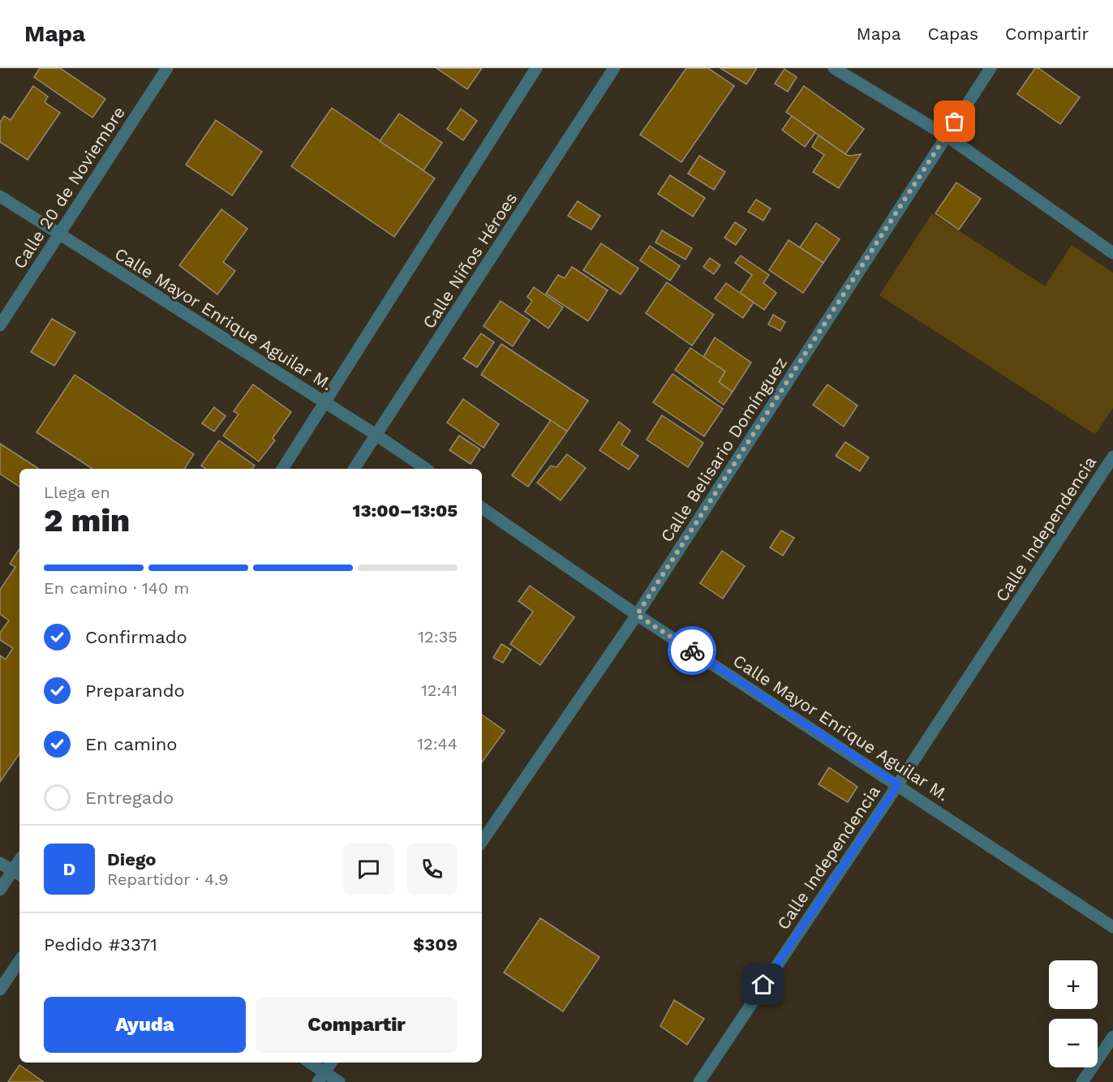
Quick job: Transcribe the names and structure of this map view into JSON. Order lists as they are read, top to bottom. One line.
{"streets":{"street":["Calle 20 de Noviembre","Calle Niños Héroes","Calle Mayor Enrique Aguilar M.","Calle Belisario Domínguez","Calle Independencia"]},"crossings":[["Calle 20 de Noviembre","Calle Mayor Enrique Aguilar M."],["Calle Niños Héroes","Calle Mayor Enrique Aguilar M."],["Calle Mayor Enrique Aguilar M.","Calle Belisario Domínguez"],["Calle Mayor Enrique Aguilar M.","Calle Independencia"]],"page":{"header":"Mapa","nav":["Mapa","Capas","Compartir"],"heading":["2 min","Llega en","13:00–13:05"],"panel":["Diego","Repartidor · 4.9","Pedido #3371","$309"],"bar":"En camino · 140 m","list":[["Confirmado","12:35"],["Preparando","12:41"],["En camino","12:44"],"Entregado"],"round":"D","map_buttons":["+","−"],"buttons":["Ayuda","Compartir"]}}
